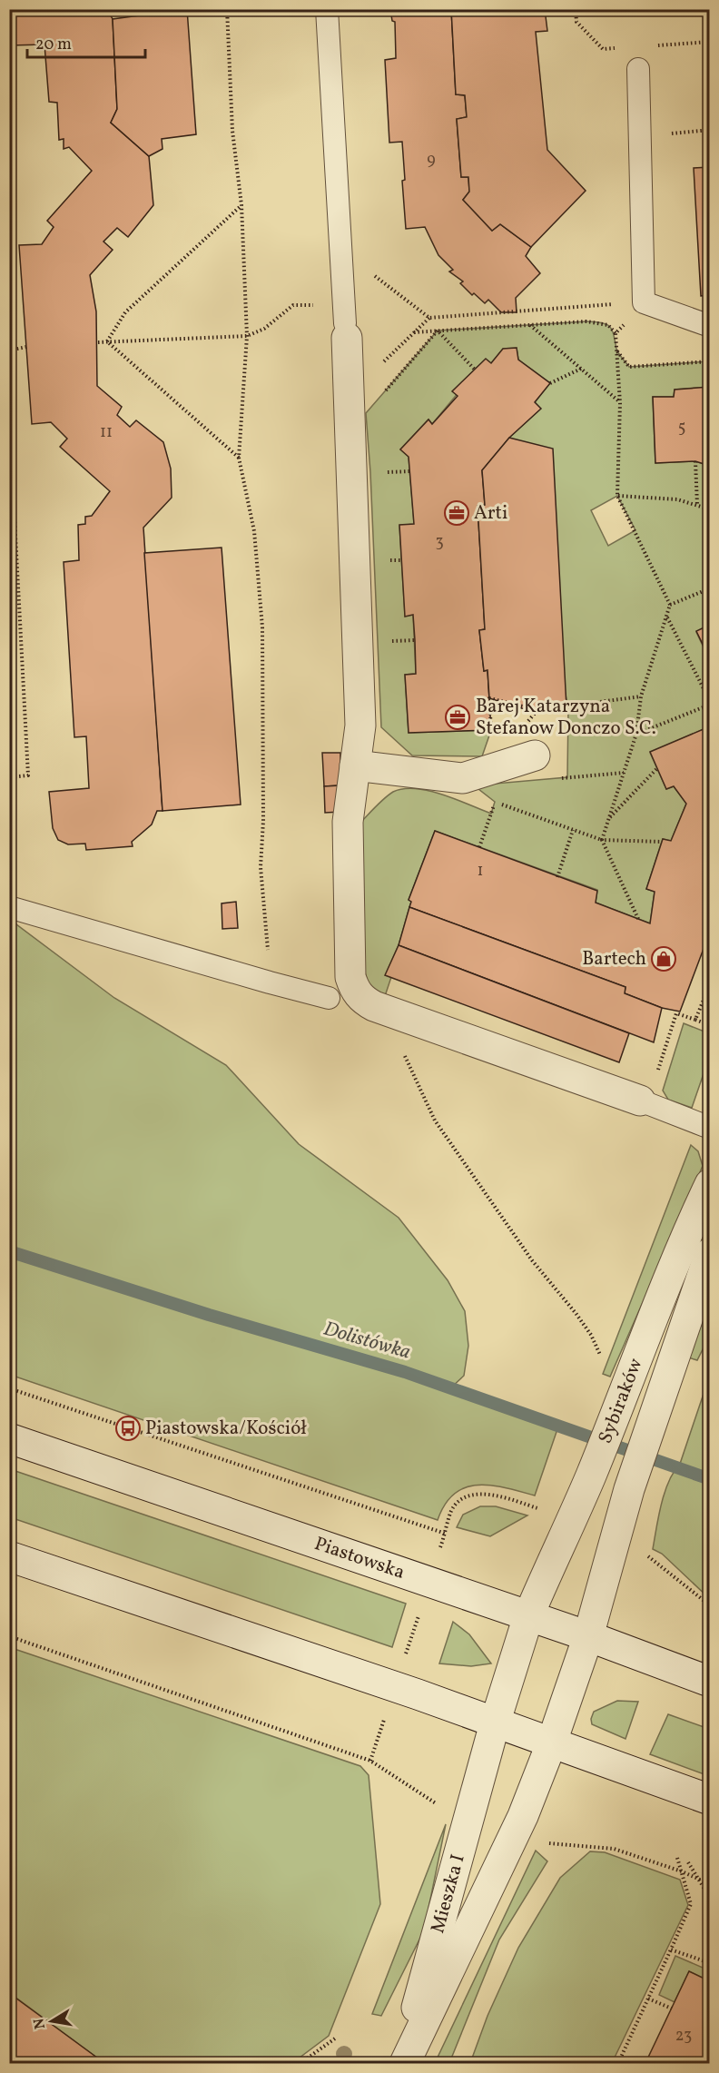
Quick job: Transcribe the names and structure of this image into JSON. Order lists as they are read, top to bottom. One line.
{"streets":{"street":["Sybiraków","Piastowska","Mieszka I"]},"crossings":[["Sybiraków","Piastowska"],["Sybiraków","Mieszka I"]],"water":["Dolistówka"],"places":{"office":["Arti","Barej Katarzyna Stefanow Donczo S.C."],"shop":["Bartech"],"bus stop":["Piastowska/Kościół"]},"house_numbers":["9","5","11","3","1","23"],"scale_bar":"20 m","north":"left"}
